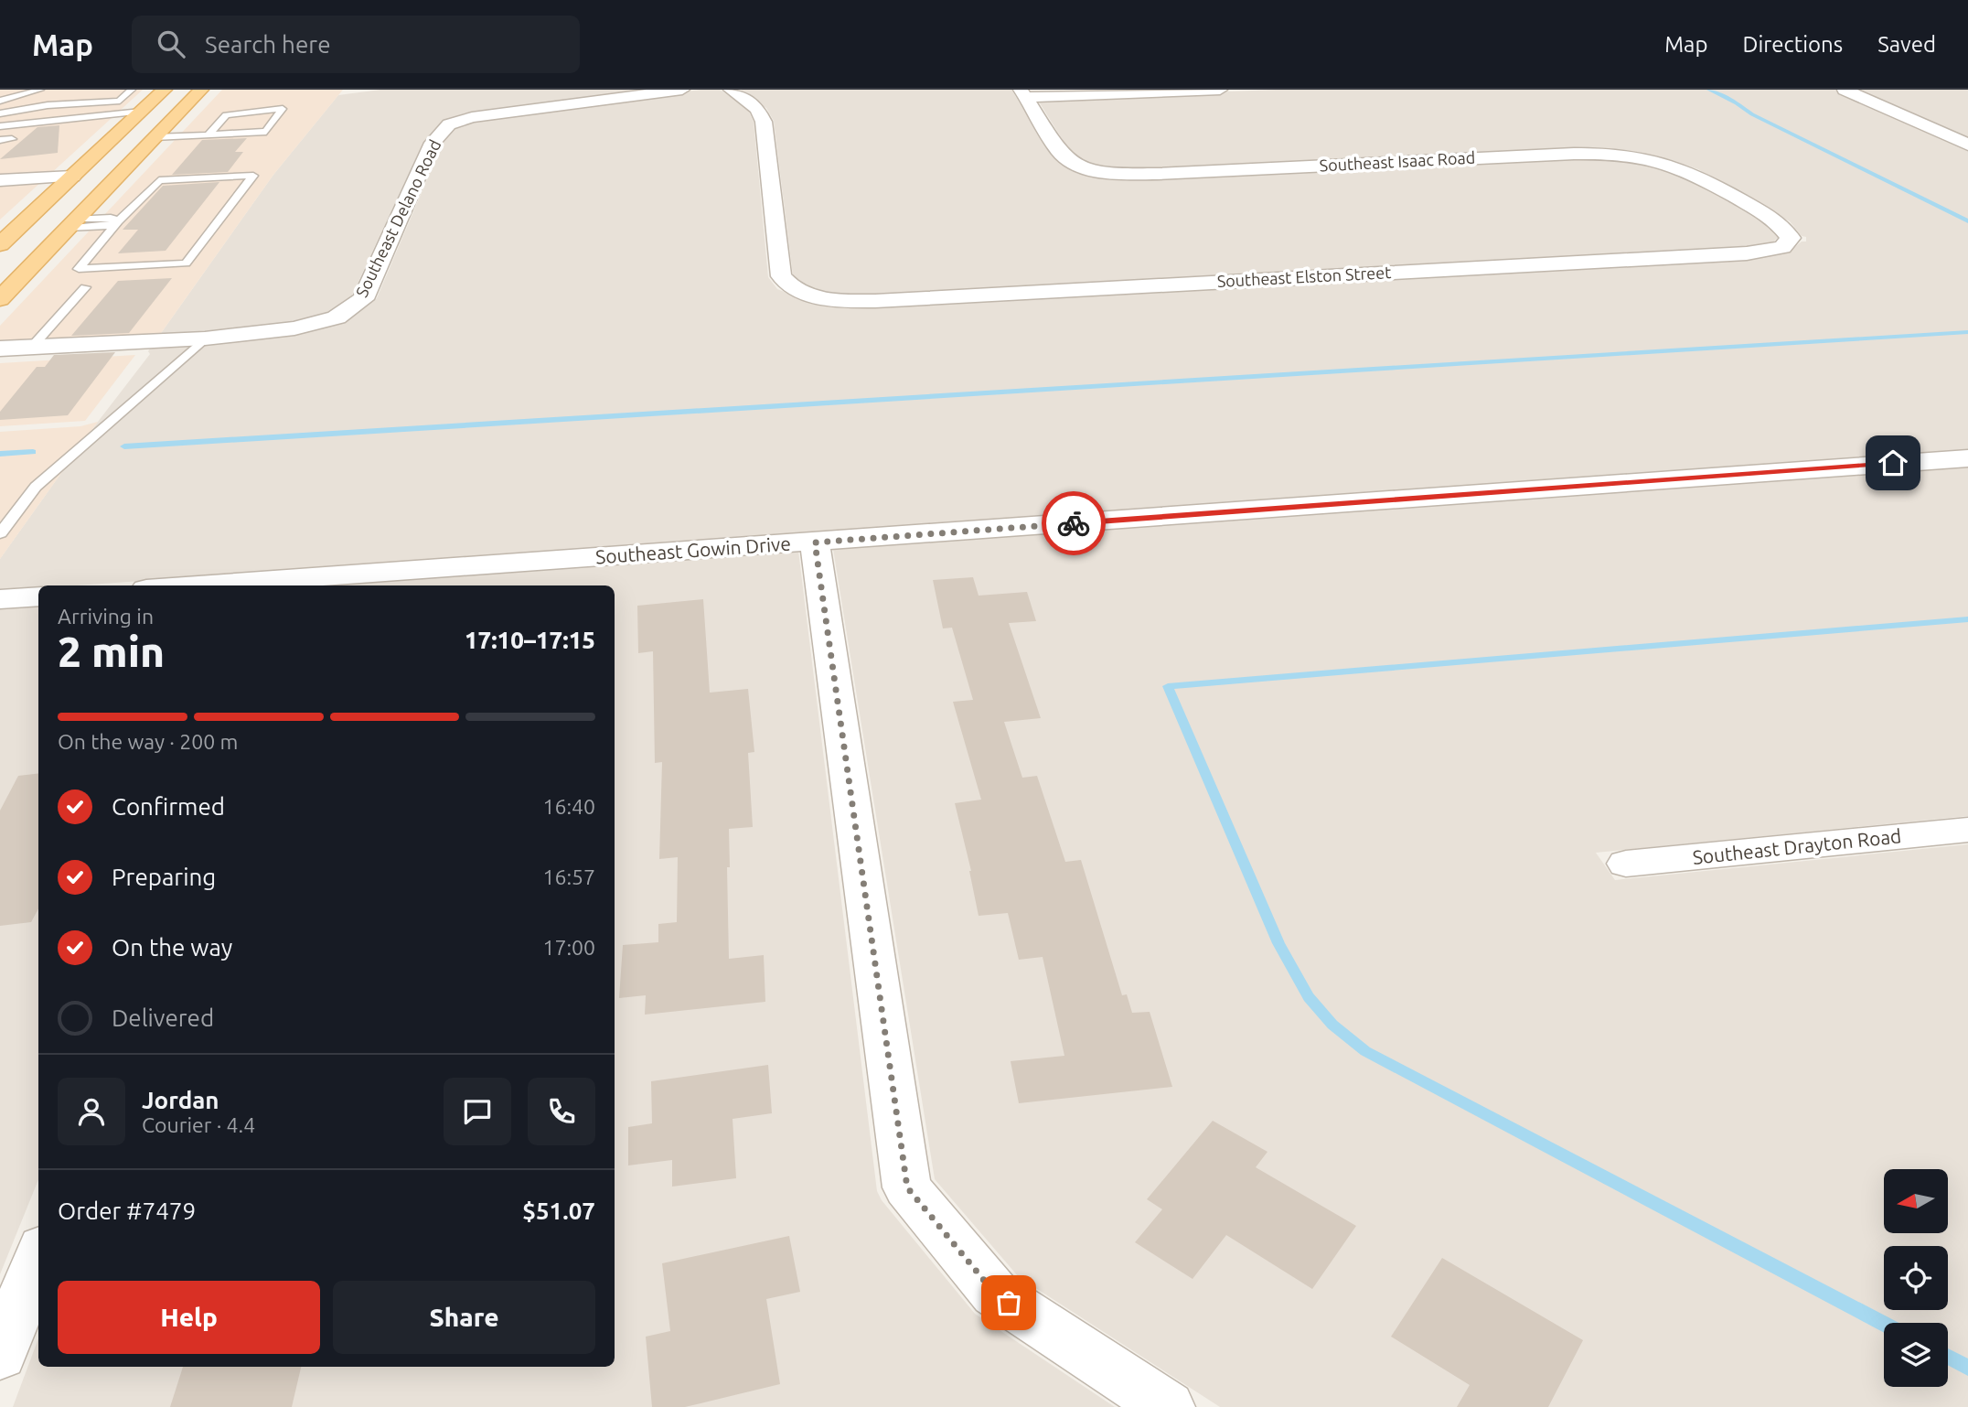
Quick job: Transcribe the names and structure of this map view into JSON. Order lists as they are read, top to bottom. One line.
{"streets":{"street":["Southeast Isaac Road","Southeast Delano Road","Southeast Elston Street","Southeast Gowin Drive","Southeast Drayton Road"]},"crossings":[["Southeast Isaac Road","Southeast Elston Street"]],"north":"left","page":{"header":"Map","search":"Search here","nav":["Map","Directions","Saved"],"heading":["2 min","Arriving in","17:10–17:15"],"panel":["Jordan","Courier · 4.4","Order #7479","$51.07"],"bar":"On the way · 200 m","list":[["Confirmed","16:40"],["Preparing","16:57"],["On the way","17:00"],"Delivered"],"buttons":["Help","Share"]}}
